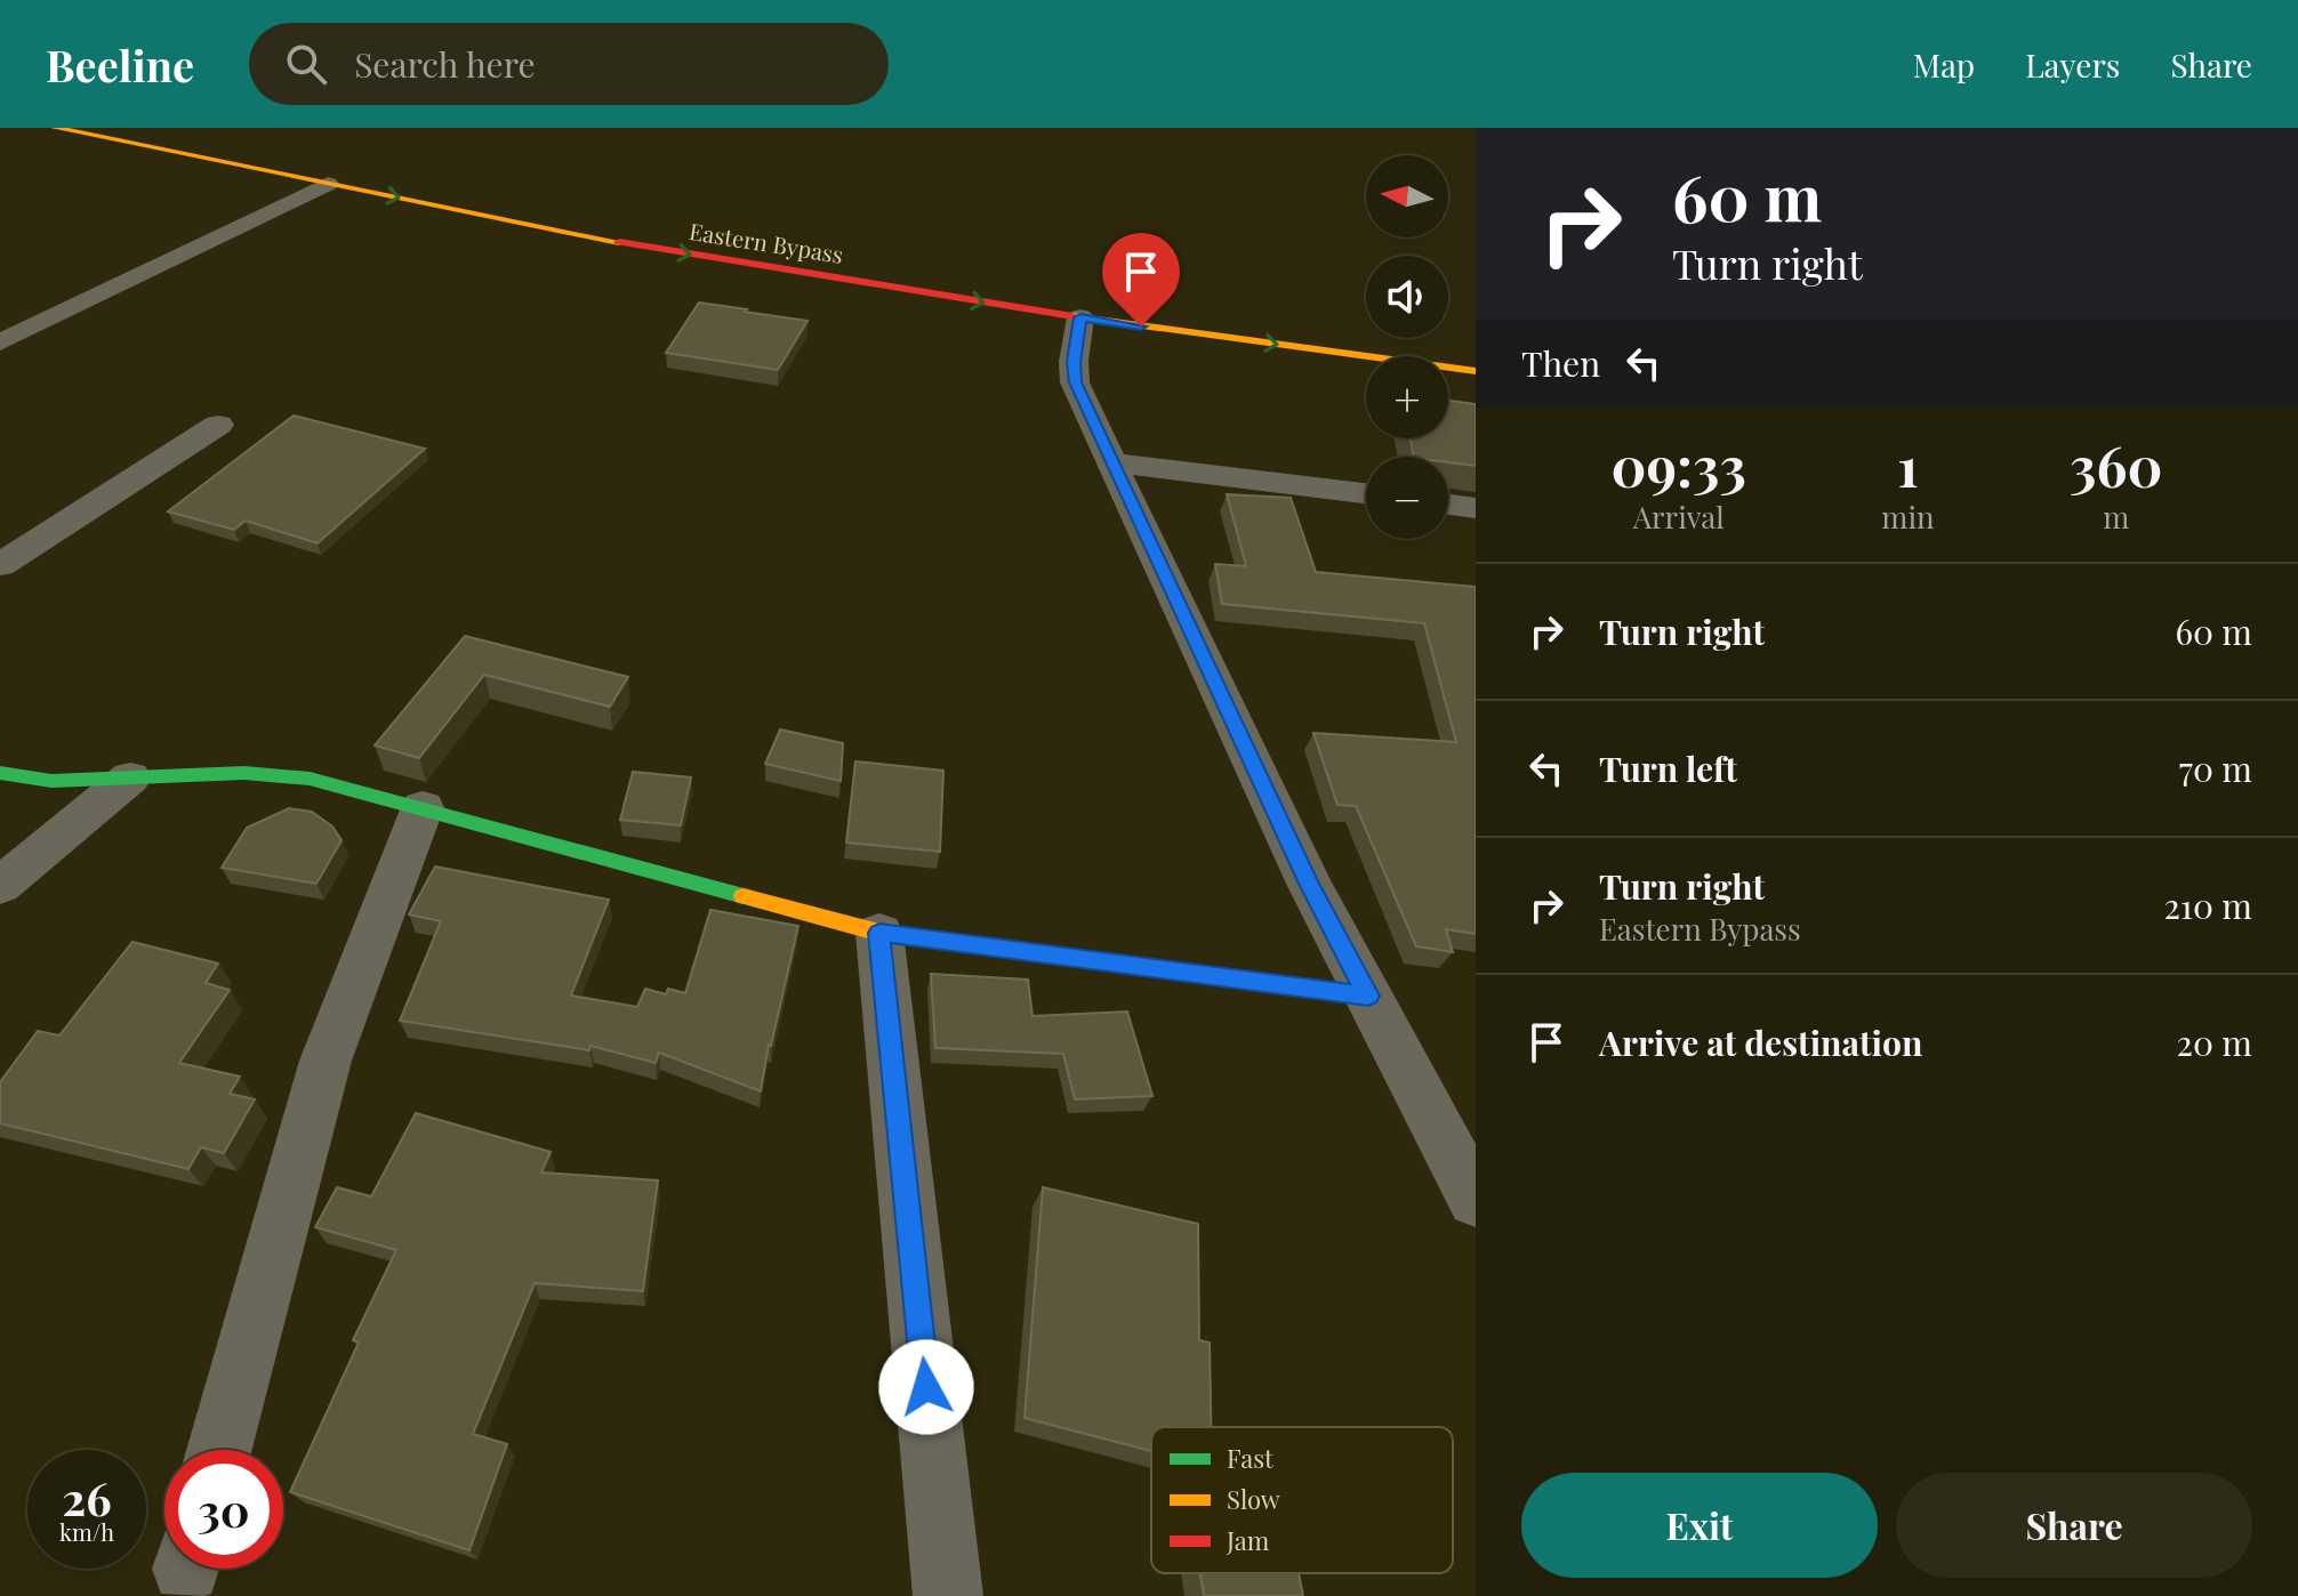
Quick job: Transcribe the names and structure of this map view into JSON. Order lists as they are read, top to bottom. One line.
{"streets":{"main road":["Eastern Bypass"]},"legend":["Fast","Slow","Jam"],"north":"left","page":{"header":"Beeline","search":"Search here","nav":["Map","Layers","Share"],"turn":["60 m","Turn right"],"map_buttons":["+","−"],"then":"Then","eta":["09:33","Arrival","1","min","360","m"],"list":[{"name":"Turn right","value":"60 m"},{"name":"Turn left","value":"70 m"},{"name":"Turn right","note":"Eastern Bypass","value":"210 m"},{"name":"Arrive at destination","value":"20 m"}],"speed":"26 km/h","limit":"30","buttons":["Exit","Share"]}}
